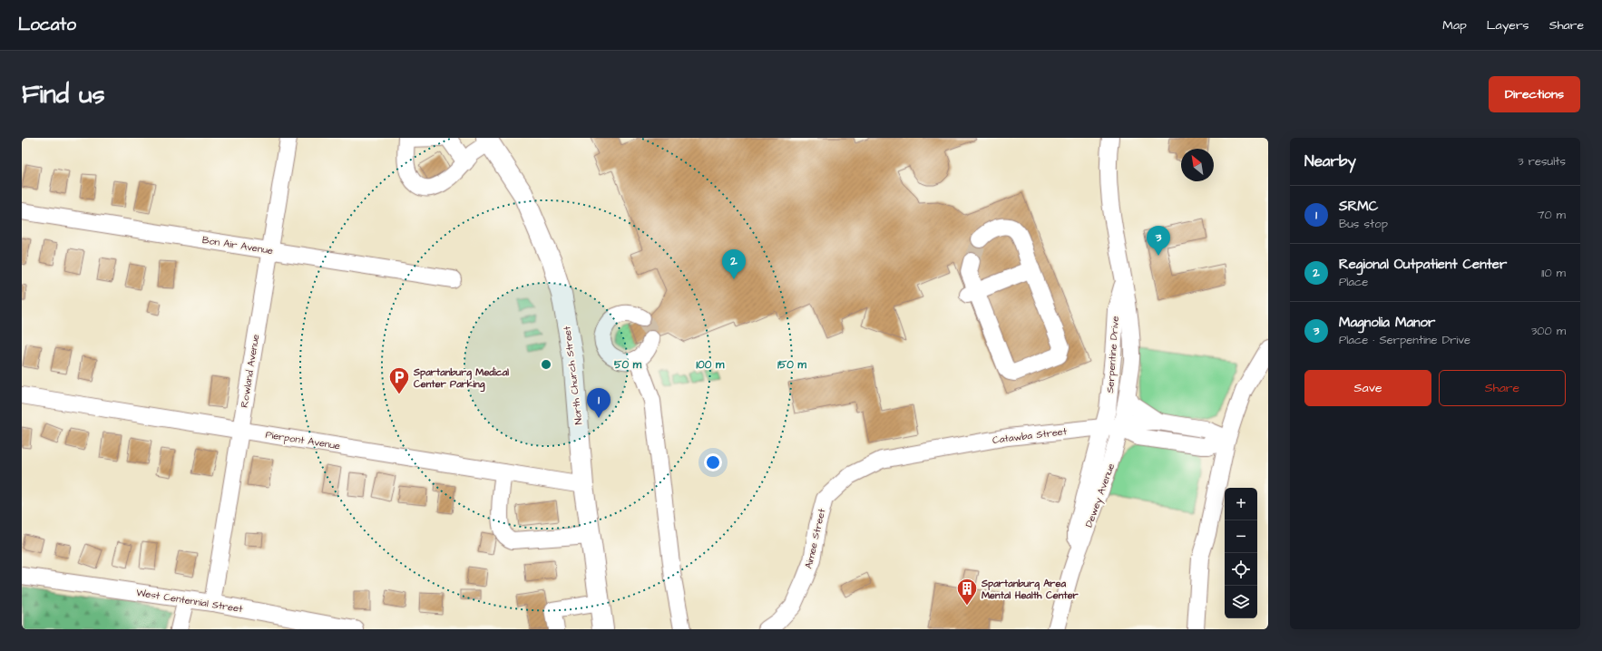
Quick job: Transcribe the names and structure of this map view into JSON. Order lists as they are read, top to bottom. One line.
{"streets":{"main road":["North Church Street"],"street":["Bon Air Avenue","Serpentine Drive","Rowland Avenue","Catawba Street","Pierpont Avenue","Dewey Avenue","Aimee Street","West Centennial Street"]},"crossings":[["Bon Air Avenue","Rowland Avenue"],["Serpentine Drive","Catawba Street"],["Serpentine Drive","Dewey Avenue"],["Rowland Avenue","Pierpont Avenue"],["Rowland Avenue","West Centennial Street"],["North Church Street","Pierpont Avenue"],["Catawba Street","Dewey Avenue"],["Catawba Street","Aimee Street"]],"places":{"parking":["Spartanburg Medical Center Parking"],"building":["Spartanburg Area Mental Health Center"]},"north":"top left","page":{"header":"Locato","nav":["Map","Layers","Share"],"buttons":["Directions",["Save","Share"]],"title":"Find us","heading":["Nearby","3 results"],"list":[{"mark":"1","name":"SRMC","note":"Bus stop","value":"70 m"},{"mark":"2","name":"Regional Outpatient Center","note":"Place","value":"110 m"},{"mark":"3","name":"Magnolia Manor","note":"Place · Serpentine Drive","value":"300 m"}],"pins":["3","2","1"],"map_buttons":["+","−"]},"rings":["50 m","100 m","150 m"]}
